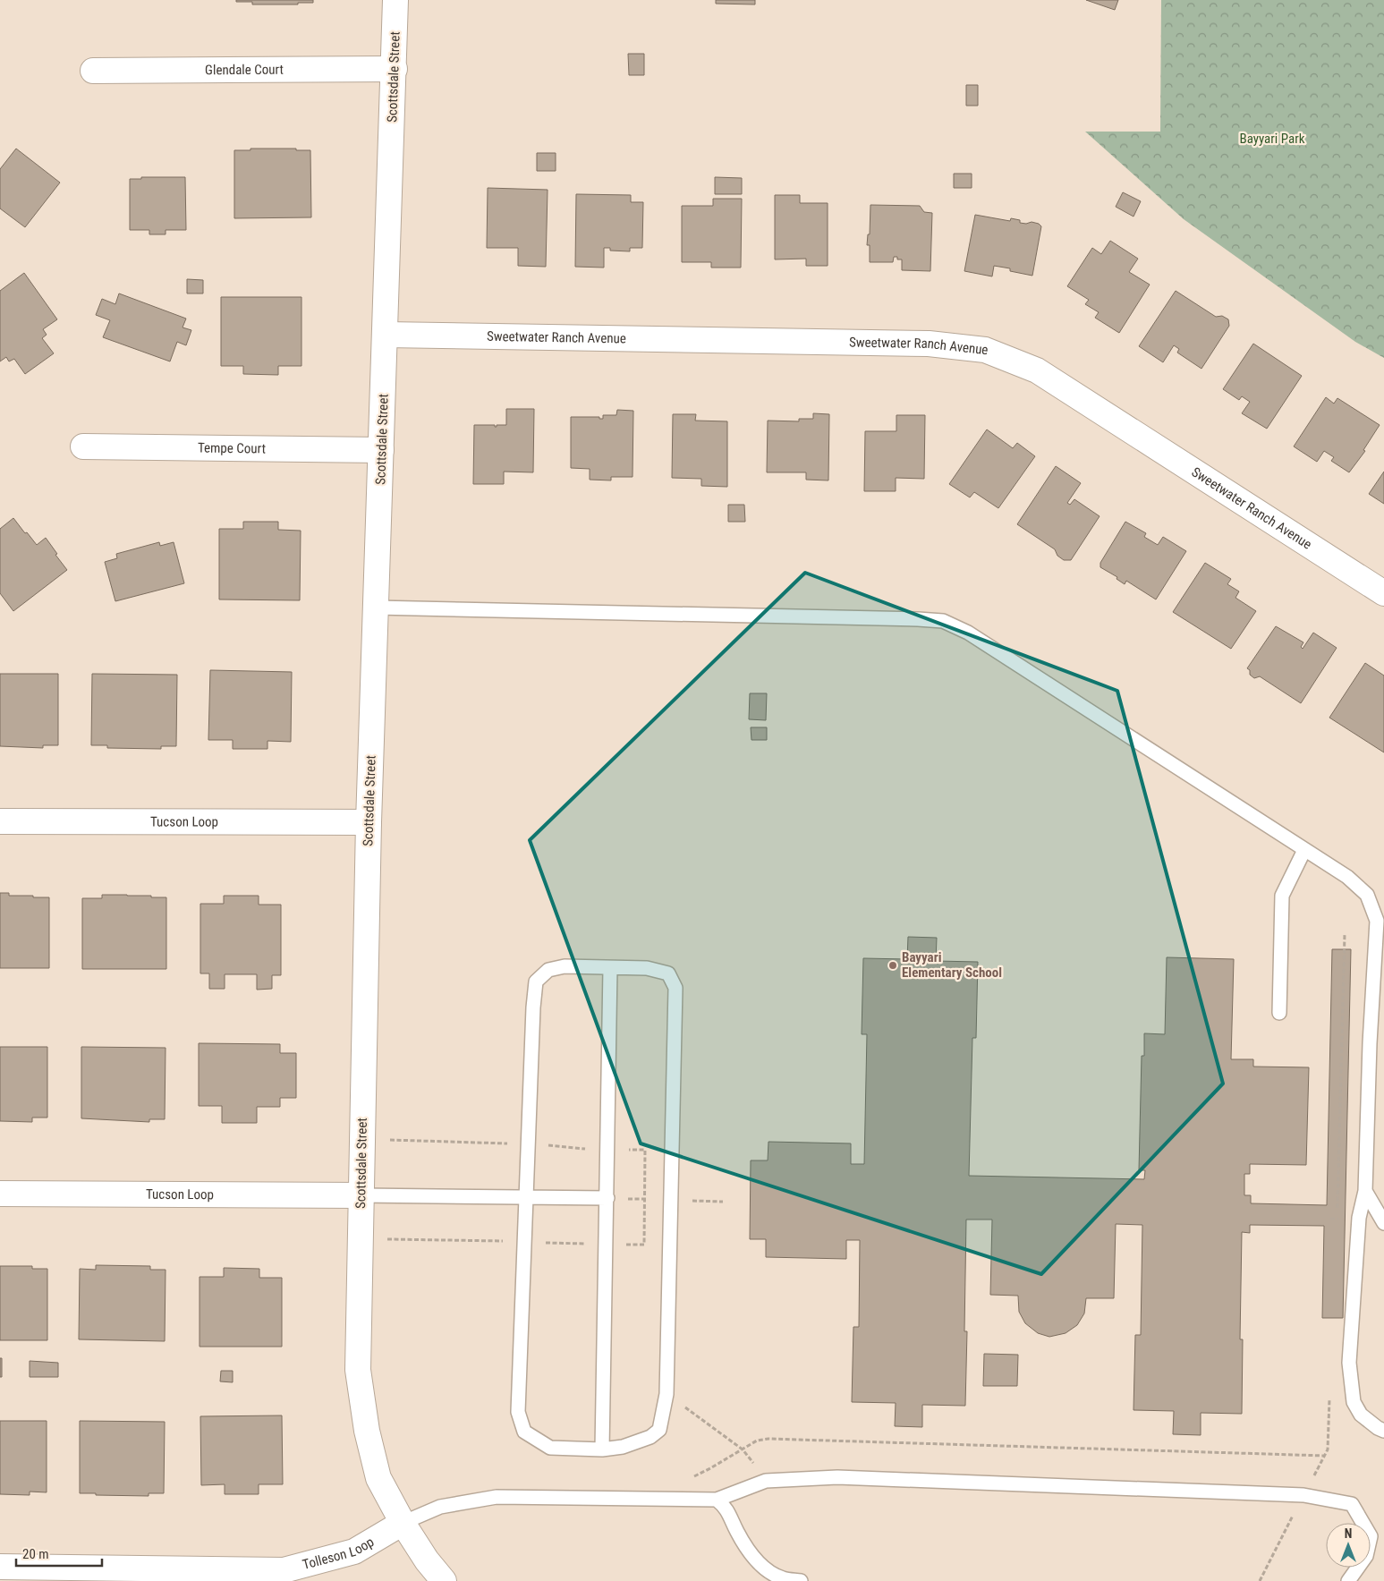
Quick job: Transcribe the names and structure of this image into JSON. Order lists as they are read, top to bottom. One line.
{"streets":{"street":["Glendale Court","Scottsdale Street","Sweetwater Ranch Avenue","Tempe Court","Tucson Loop","Tolleson Loop"]},"crossings":[["Glendale Court","Scottsdale Street"],["Scottsdale Street","Sweetwater Ranch Avenue"],["Scottsdale Street","Tempe Court"],["Scottsdale Street","Tucson Loop"],["Scottsdale Street","Tolleson Loop"]],"parks":["Bayyari Park"],"places":["Bayyari Elementary School"],"scale_bar":"20 m","north":"top"}
